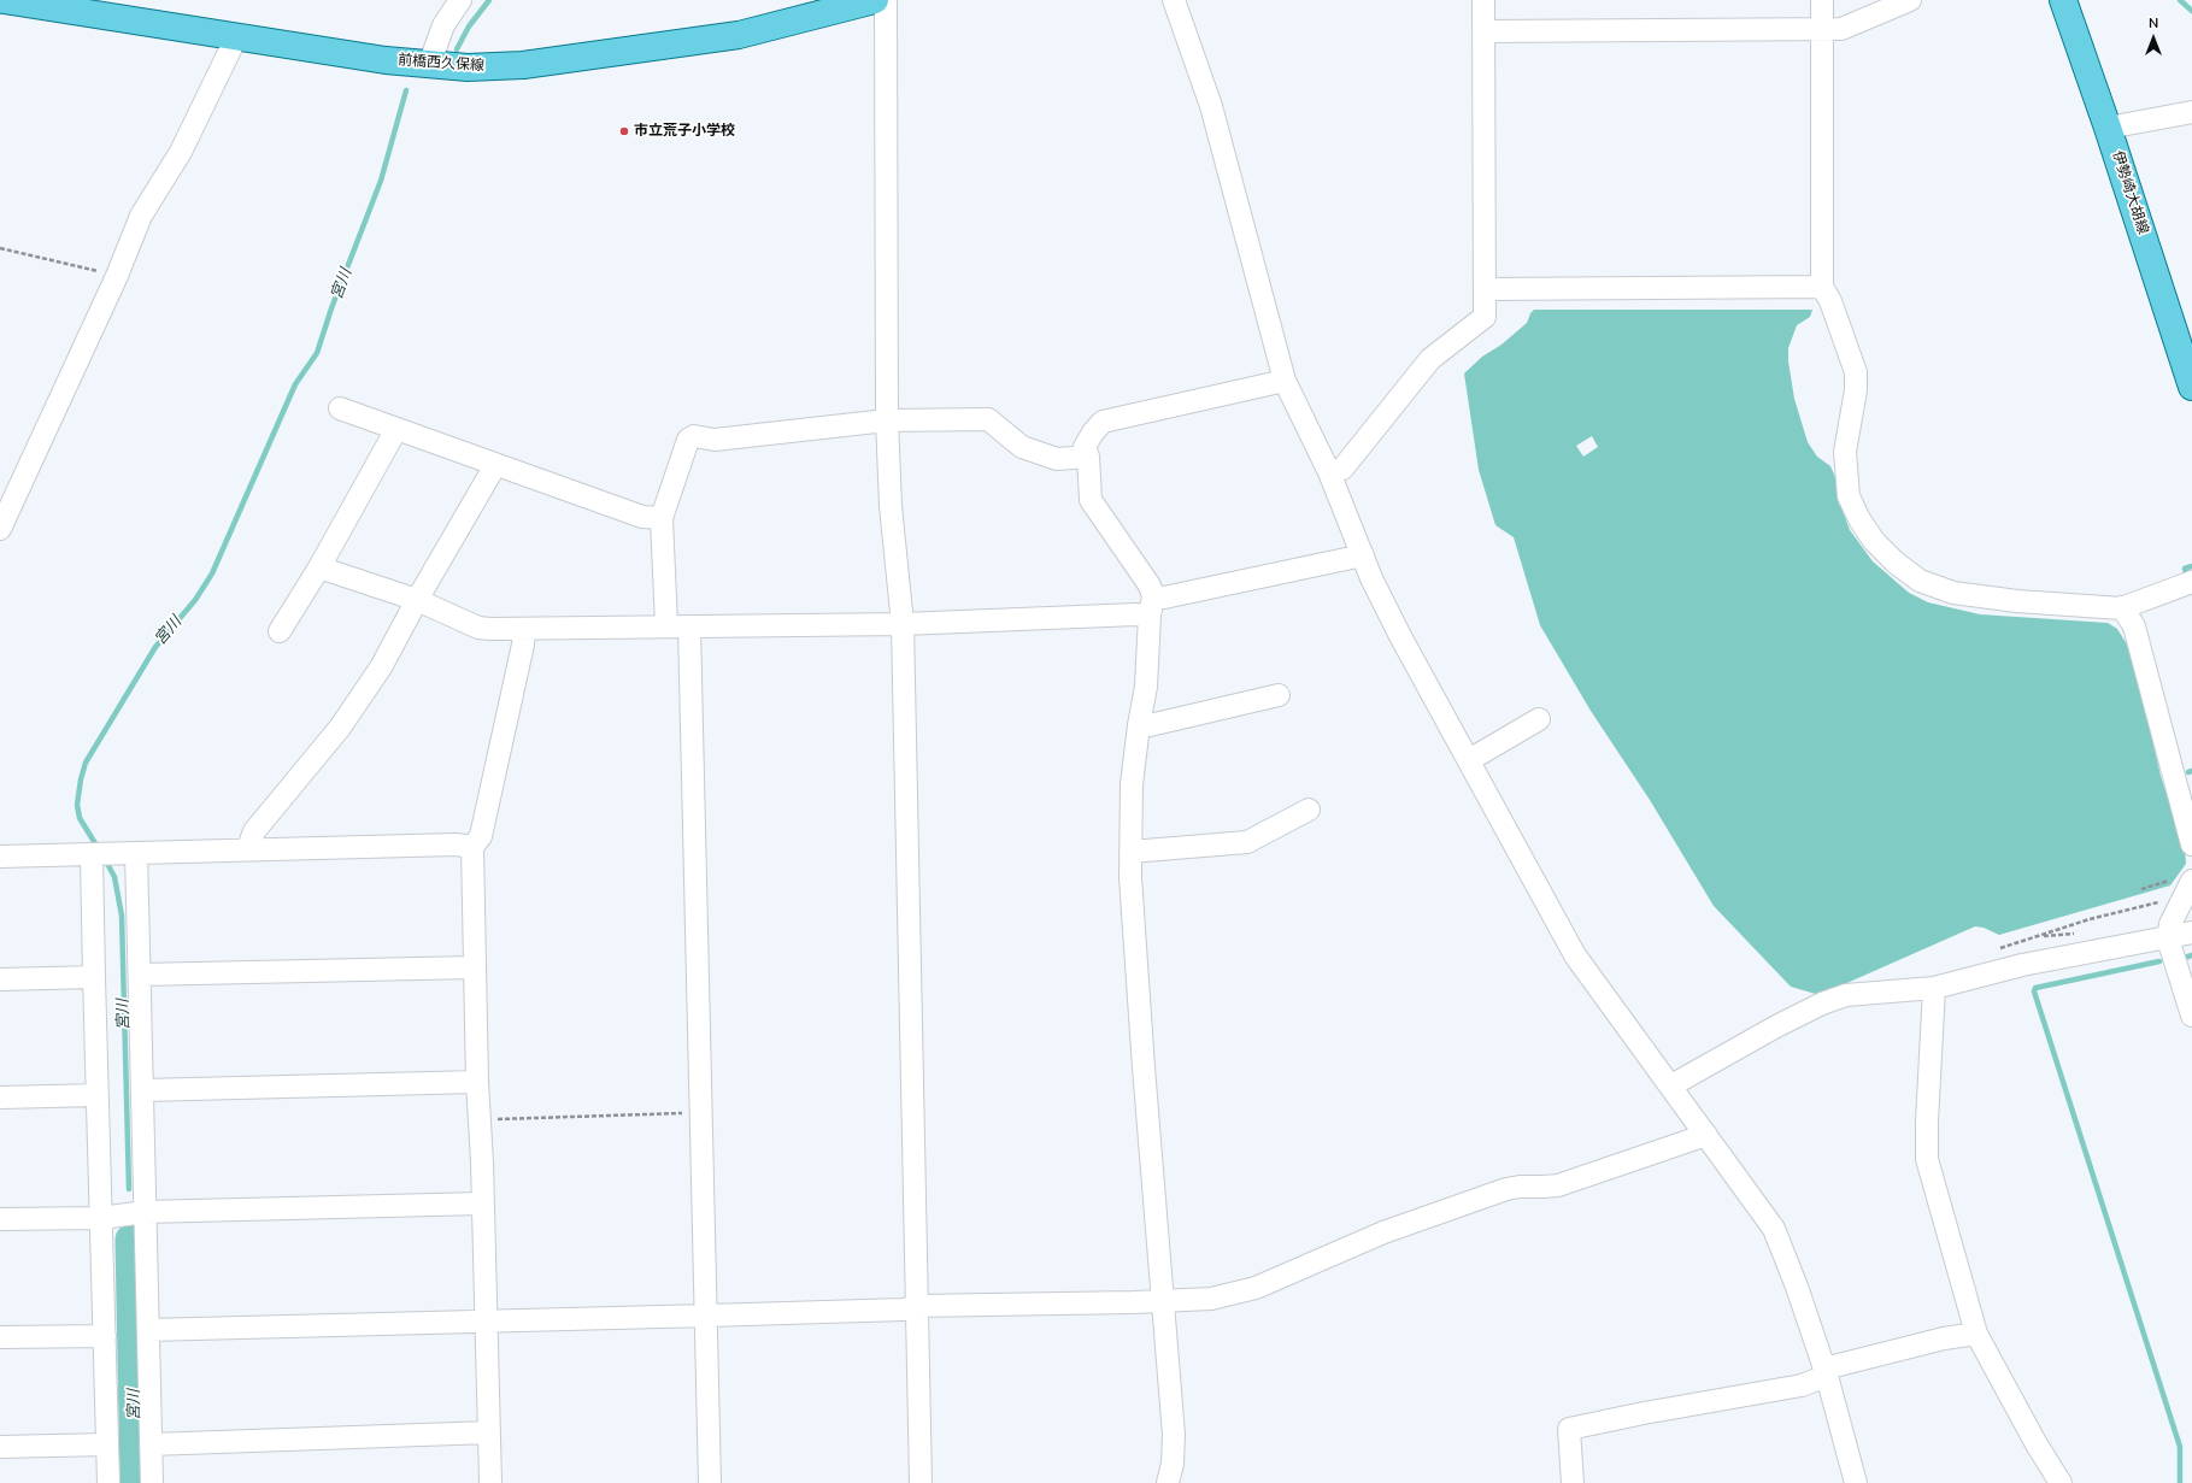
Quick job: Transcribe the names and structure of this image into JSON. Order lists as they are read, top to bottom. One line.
{"streets":{"main road":["前橋西久保線","伊勢崎大胡線"]},"water":["宮川"],"places":["市立荒子小学校"],"north":"top"}
